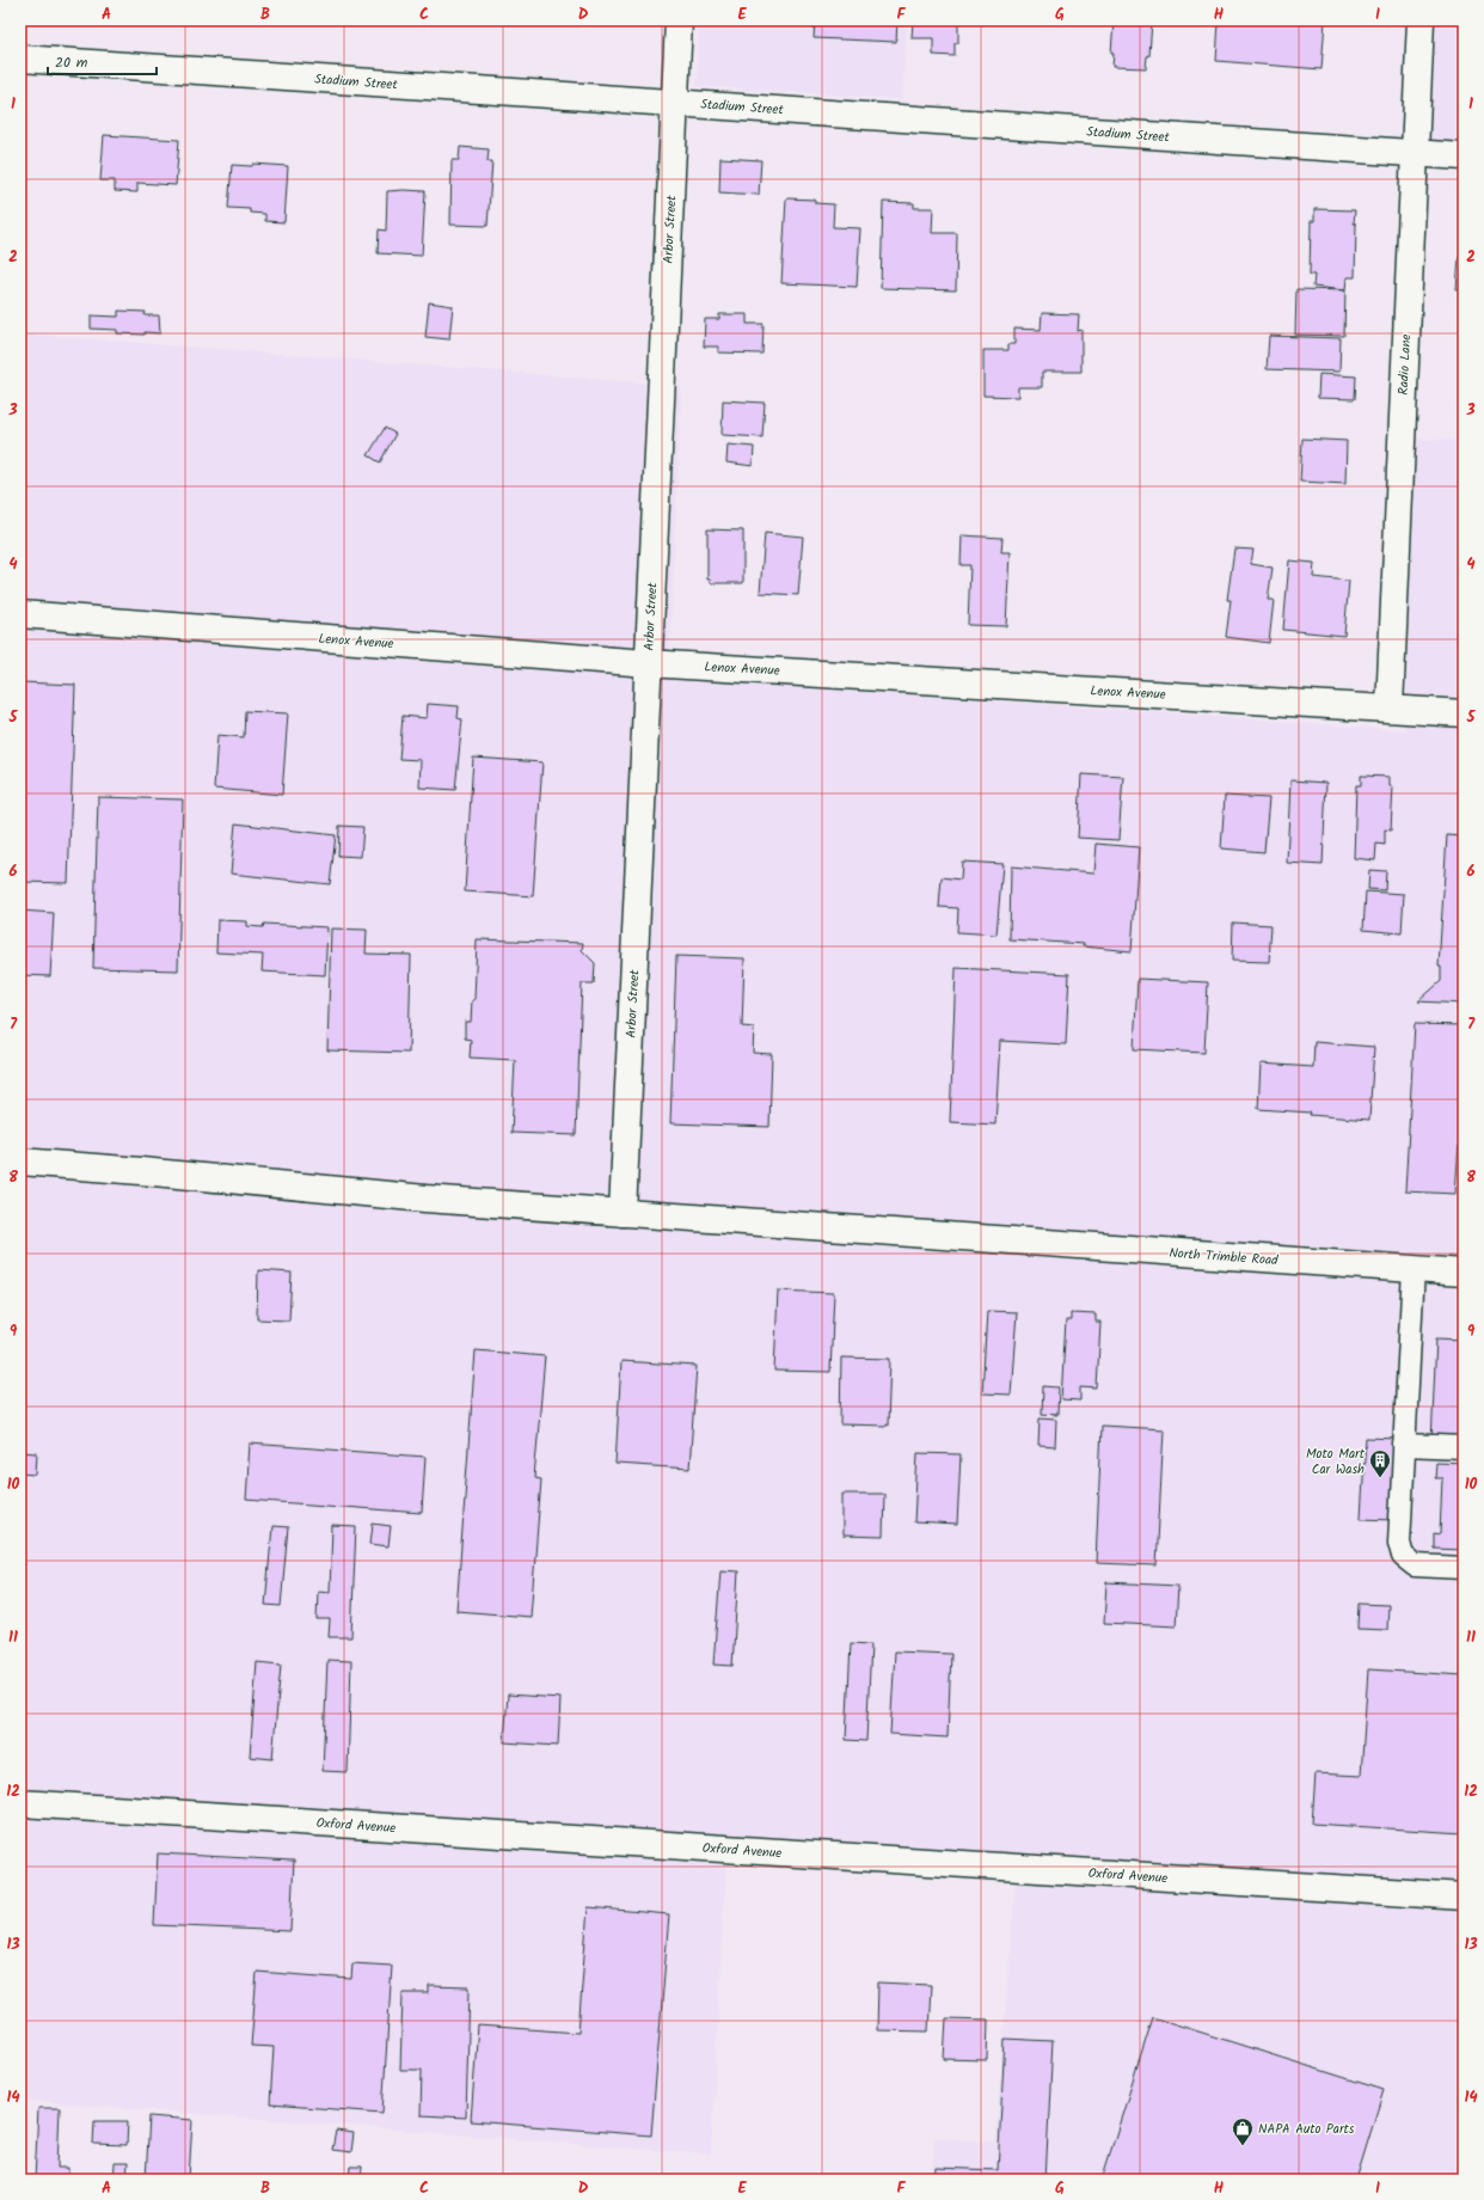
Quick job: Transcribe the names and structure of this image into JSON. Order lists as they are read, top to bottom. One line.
{"streets":{"street":["Stadium Street","Arbor Street","Radio Lane","Lenox Avenue","North Trimble Road","Oxford Avenue"]},"crossings":[["Stadium Street","Arbor Street"],["Stadium Street","Radio Lane"],["Arbor Street","Lenox Avenue"],["Arbor Street","North Trimble Road"],["Radio Lane","Lenox Avenue"]],"places":{"building":["Moto Mart Car Wash"],"shop":["NAPA Auto Parts"]},"scale_bar":"20 m","grid":{"columns":["A","B","C","D","E","F","G","H","I"],"rows":["1","2","3","4","5","6","7","8","9","10","11","12","13","14"]}}
